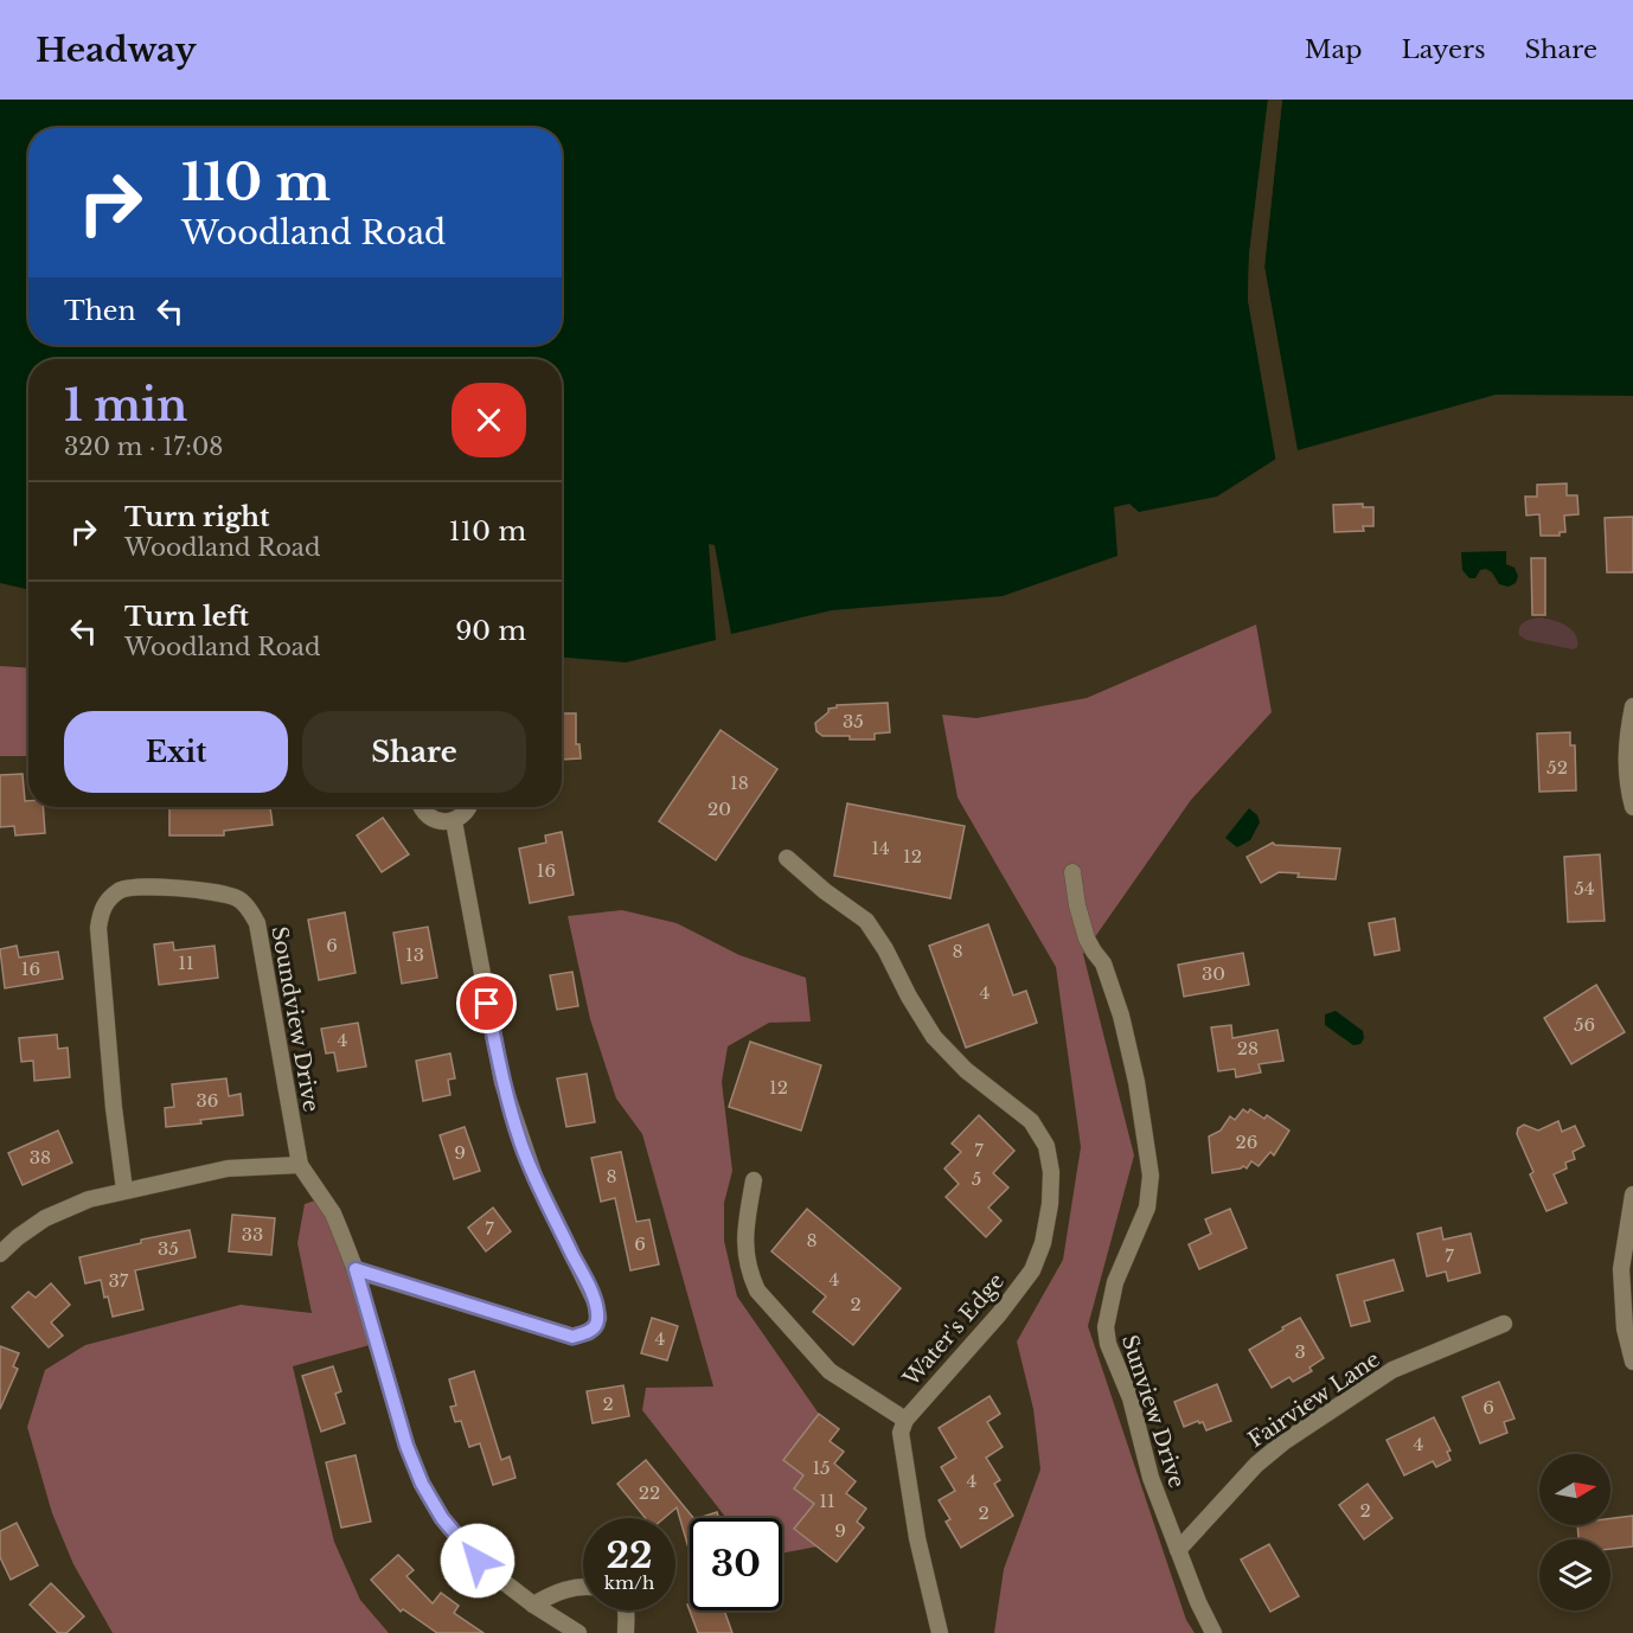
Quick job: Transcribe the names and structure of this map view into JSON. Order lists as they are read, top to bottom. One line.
{"streets":{"street":["Soundview Drive","Water's Edge","Fairview Lane","Sunview Drive"]},"crossings":[["Fairview Lane","Sunview Drive"]],"house_numbers":["35","52","18","20","14","12","16","54","6","8","13","11","16","30","4","56","4","28","12","36","26","7","9","38","8","5","7","33","8","6","35","7","4","37","2","4","3","2","6","4","15","4","22","11","2","2","9"],"north":"right","page":{"header":"Headway","nav":["Map","Layers","Share"],"turn":["110 m","Woodland Road"],"then":"Then","heading":["1 min","320 m · 17:08"],"list":[{"name":"Turn right","note":"Woodland Road","value":"110 m"},{"name":"Turn left","note":"Woodland Road","value":"90 m"}],"buttons":["Exit","Share"],"speed":"22 km/h","limit":"30"}}
